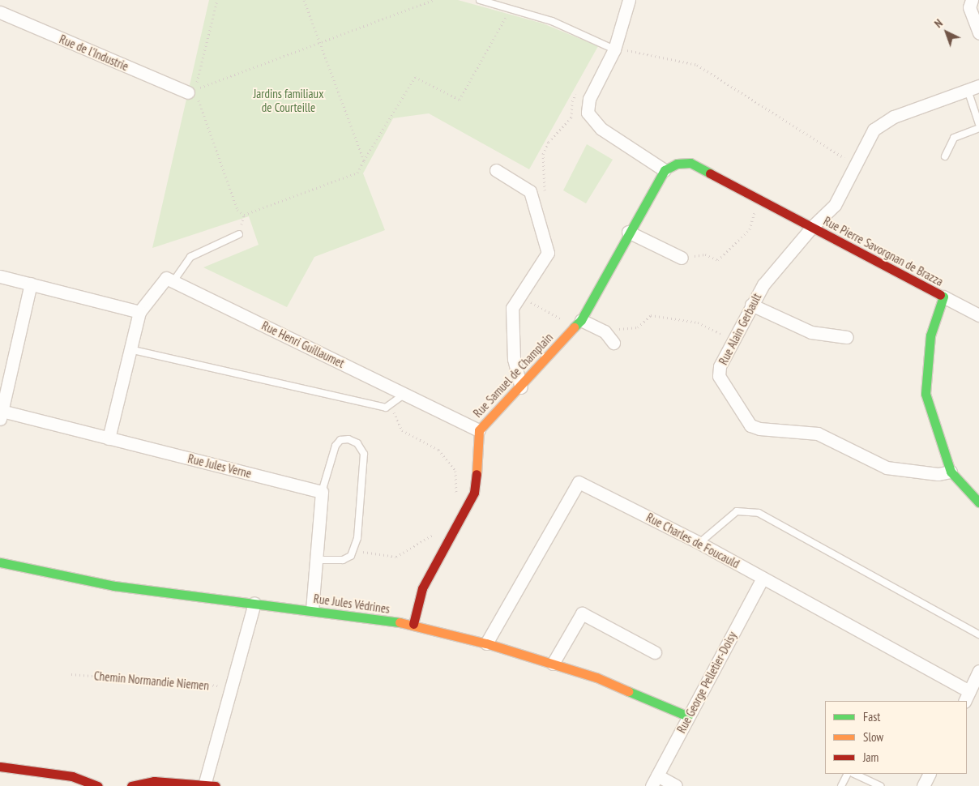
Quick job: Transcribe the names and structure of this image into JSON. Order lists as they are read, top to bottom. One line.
{"streets":{"street":["Rue de l'Industrie","Rue Pierre Savorgnan de Brazza","Rue Alain Gerbault","Rue Henri Guillaumet","Rue Samuel de Champlain","Rue Jules Verne","Rue Charles de Foucauld","Rue Jules Védrines","Rue George Pelletier-Doisy"],"path":["Chemin Normandie Niemen"]},"crossings":[["Rue Pierre Savorgnan de Brazza","Rue Alain Gerbault"],["Rue Pierre Savorgnan de Brazza","Rue Samuel de Champlain"],["Rue Henri Guillaumet","Rue Samuel de Champlain"],["Rue Samuel de Champlain","Rue Jules Védrines"],["Rue Charles de Foucauld","Rue Jules Védrines"],["Rue Charles de Foucauld","Rue George Pelletier-Doisy"],["Rue Jules Védrines","Rue George Pelletier-Doisy"]],"parks":["Jardins familiaux de Courteille"],"legend":["Fast","Slow","Jam"],"north":"top left"}
